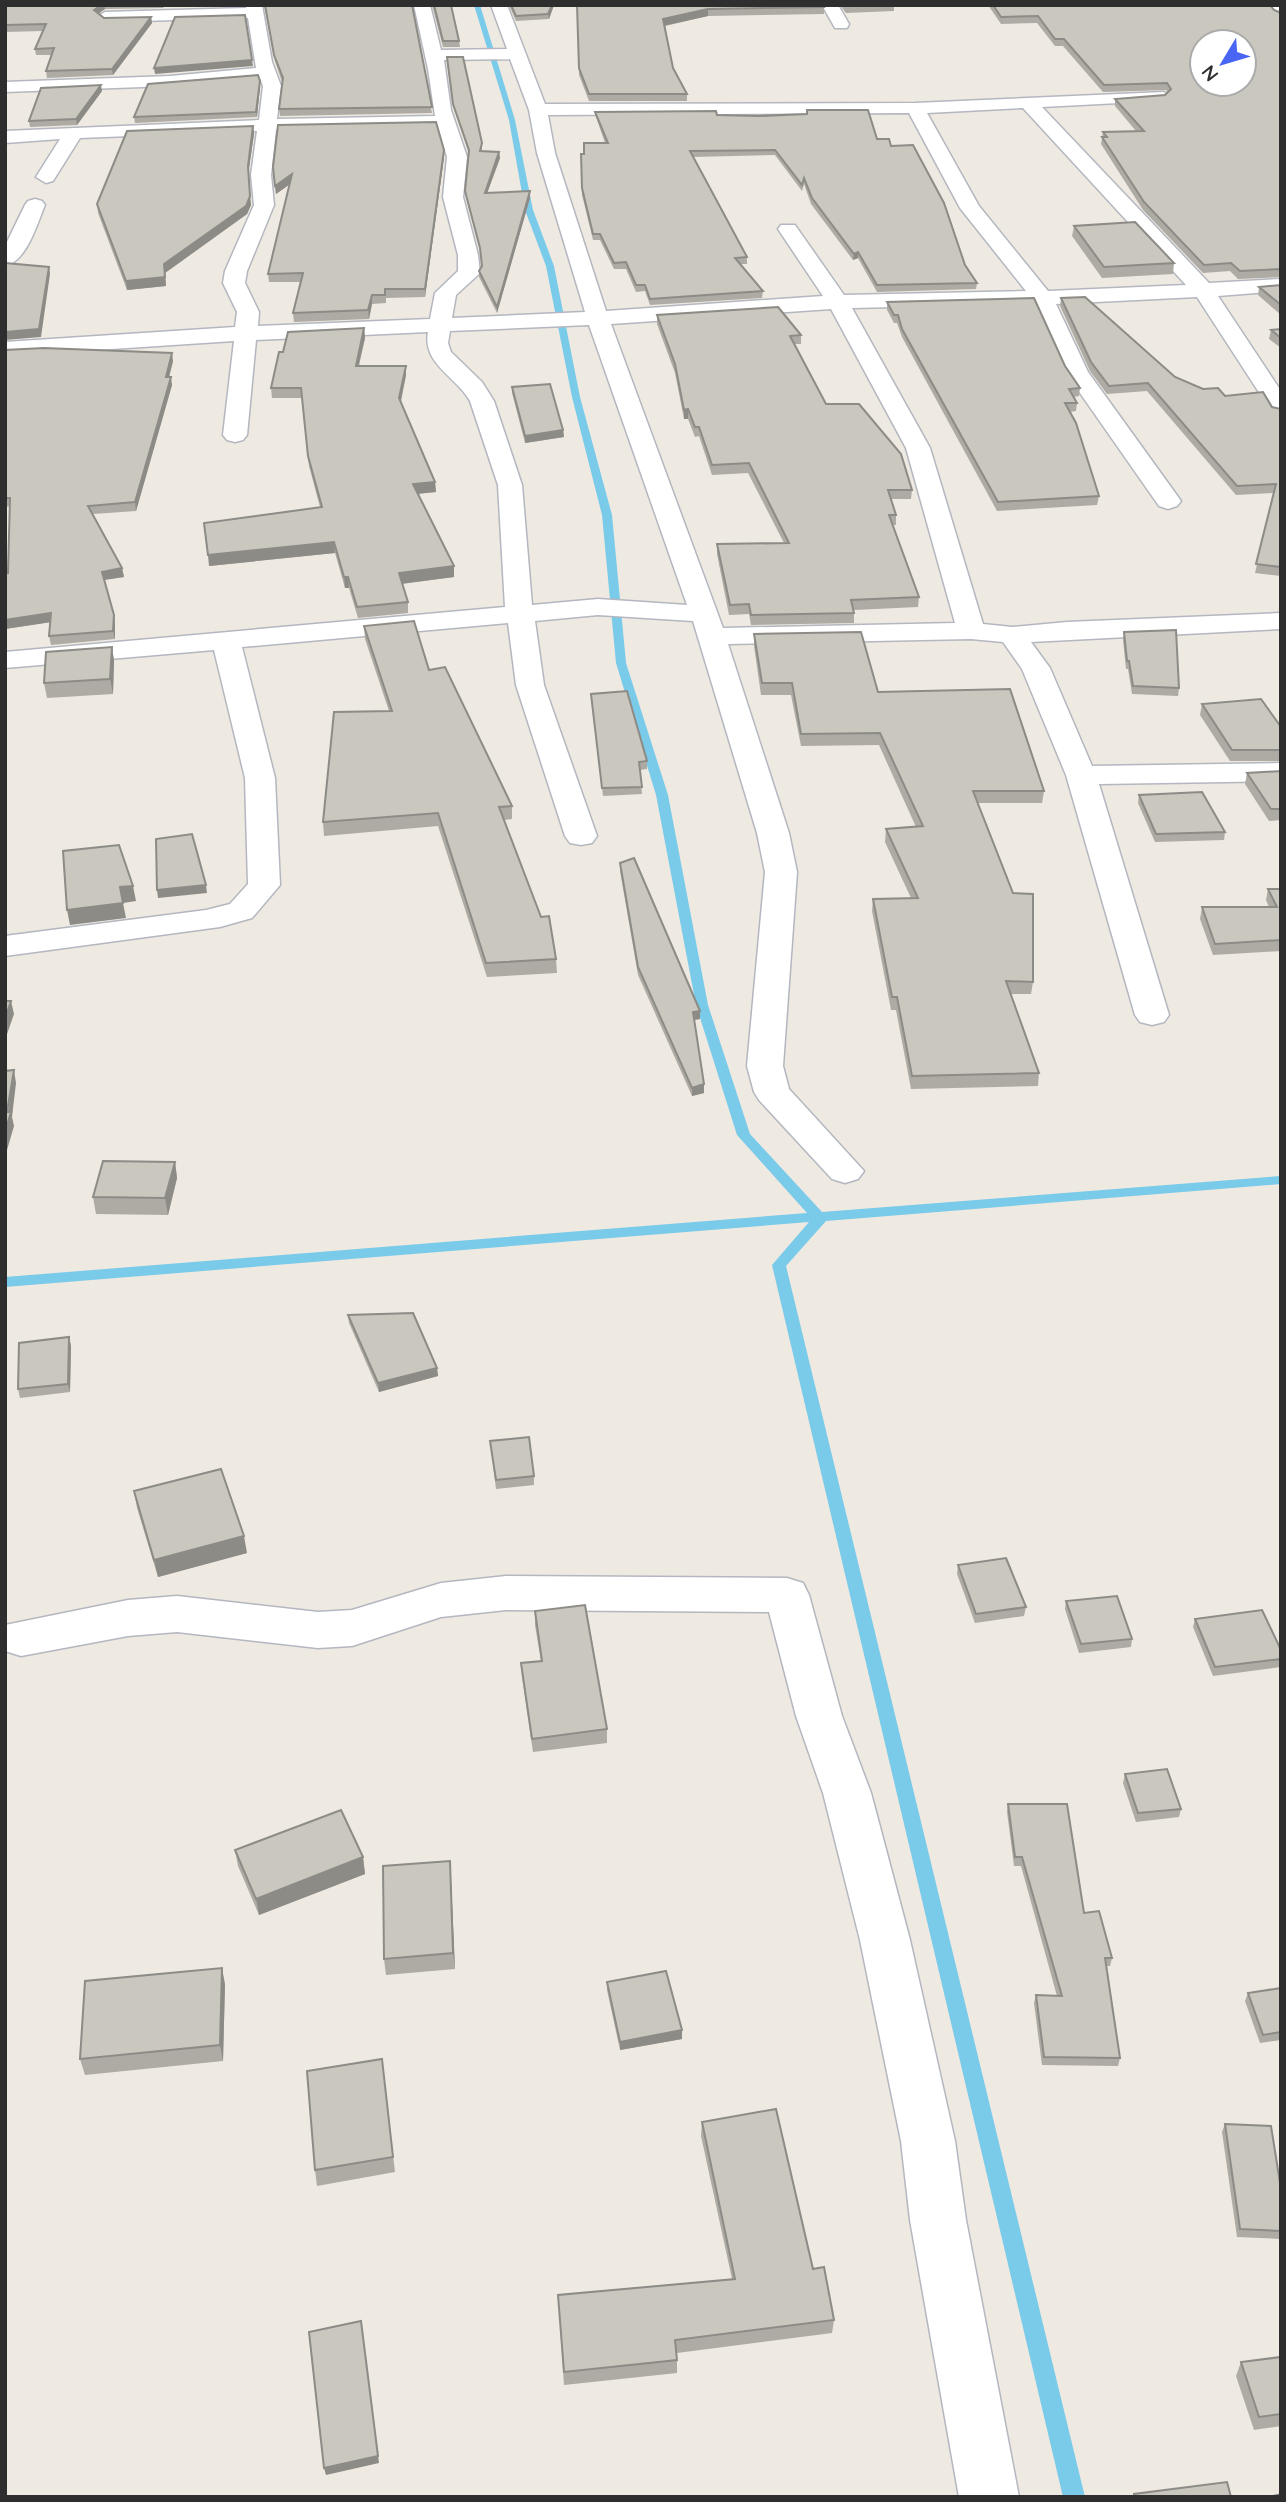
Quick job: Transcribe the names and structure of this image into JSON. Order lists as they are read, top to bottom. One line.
{"north":"bottom left"}
